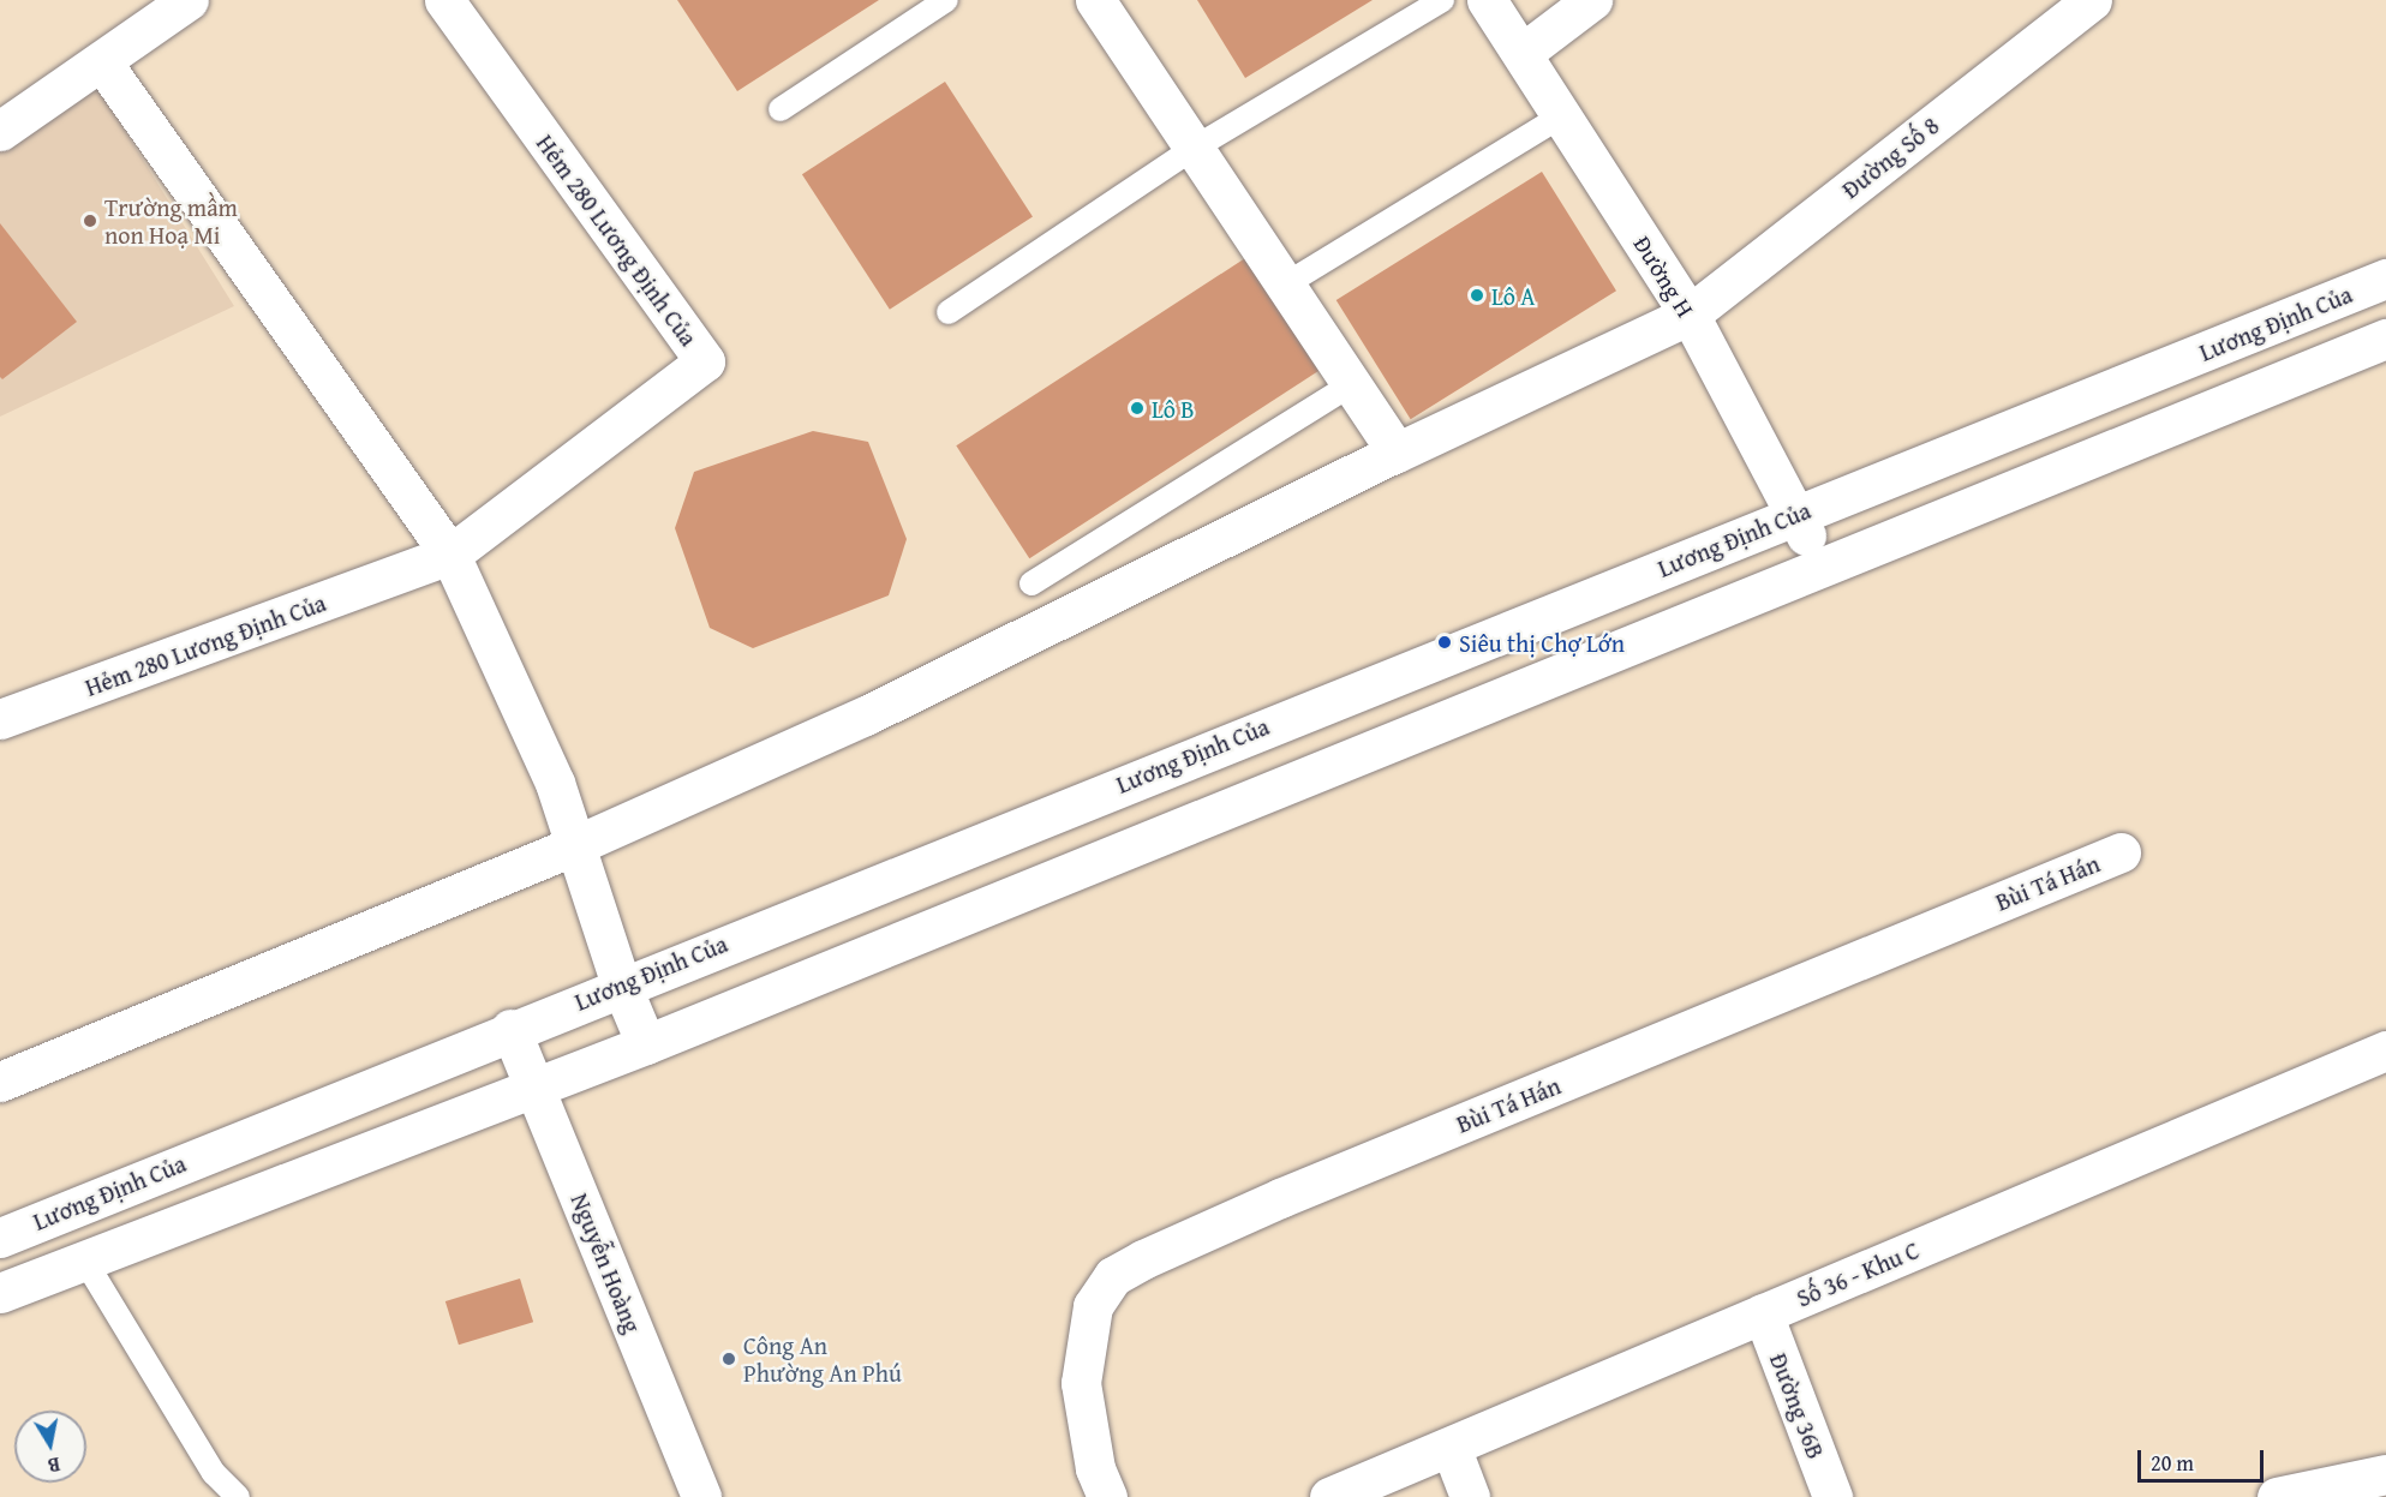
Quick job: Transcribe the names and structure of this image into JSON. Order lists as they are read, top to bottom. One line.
{"streets":{"street":["Đường Số 8","Hẻm 280 Lương Định Của","Đường H","Lương Định Của","Bùi Tá Hán","Nguyễn Hoàng","Số 36 - Khu C","Đường 36B"]},"crossings":[["Đường Số 8","Đường H"],["Đường H","Lương Định Của"],["Lương Định Của","Nguyễn Hoàng"],["Số 36 - Khu C","Đường 36B"]],"places":["Trường mầm non Hoạ Mi","Lô A","Lô B","Siêu thị Chợ Lớn","Công An Phường An Phú"],"scale_bar":"20 m","north":"bottom"}
